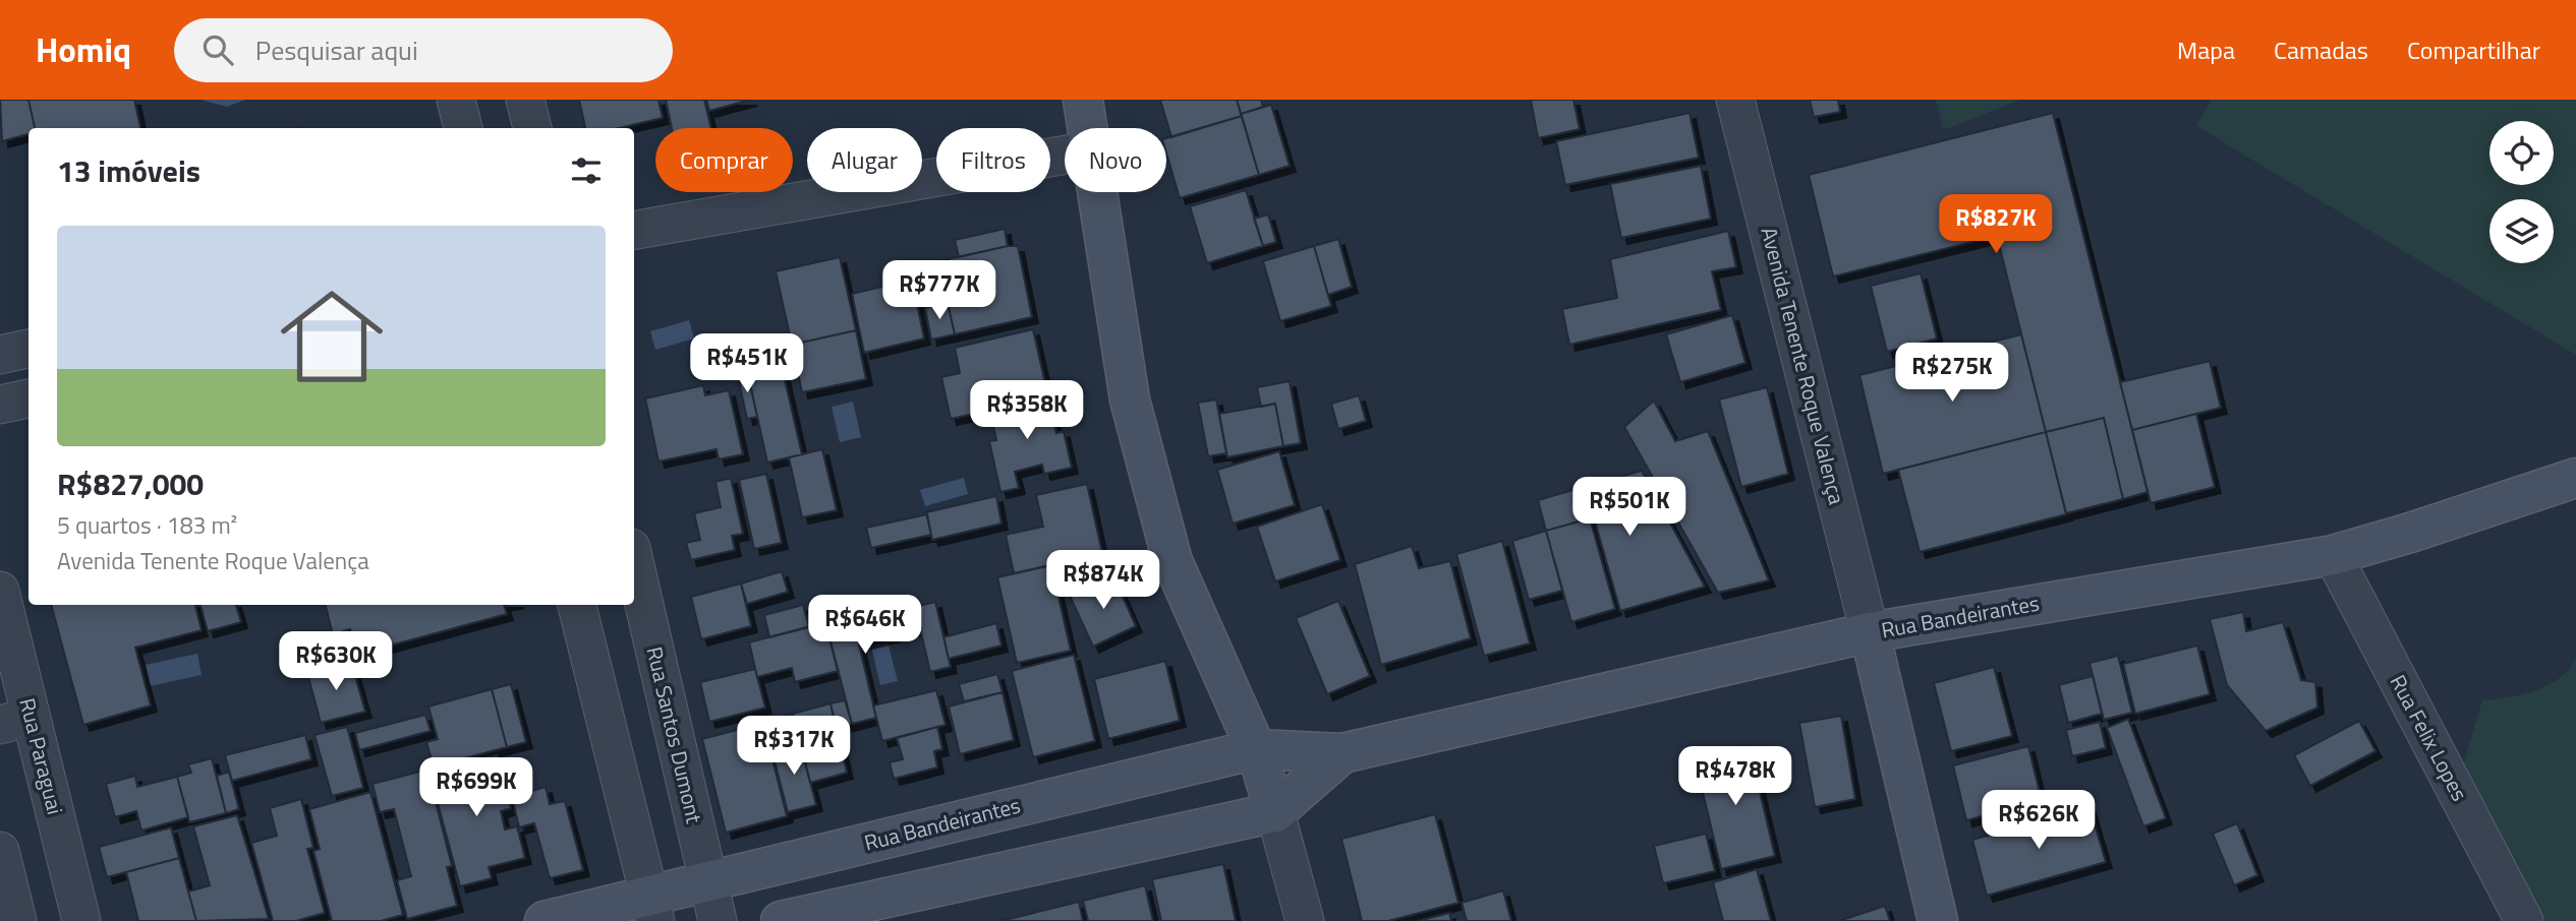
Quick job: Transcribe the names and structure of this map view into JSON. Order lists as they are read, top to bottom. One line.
{"streets":{"street":["Avenida Tenente Roque Valença","Rua Bandeirantes","Rua Santos Dumont","Rua Felix Lopes","Rua Paraguai"]},"crossings":[["Avenida Tenente Roque Valença","Rua Bandeirantes"],["Rua Bandeirantes","Rua Santos Dumont"],["Rua Bandeirantes","Rua Felix Lopes"]],"page":{"header":"Homiq","search":"Pesquisar aqui","nav":["Mapa","Camadas","Compartilhar"],"chip":["Comprar","Alugar","Filtros","Novo"],"heading":"13 imóveis","price":["R$827K","R$777K","R$451K","R$275K","R$358K","R$501K","R$874K","R$646K","R$630K","R$317K","R$478K","R$699K","R$626K"],"list":[{"name":"R$827,000","note":"5 quartos · 183 m² · Avenida Tenente Roque Valença"}]}}
